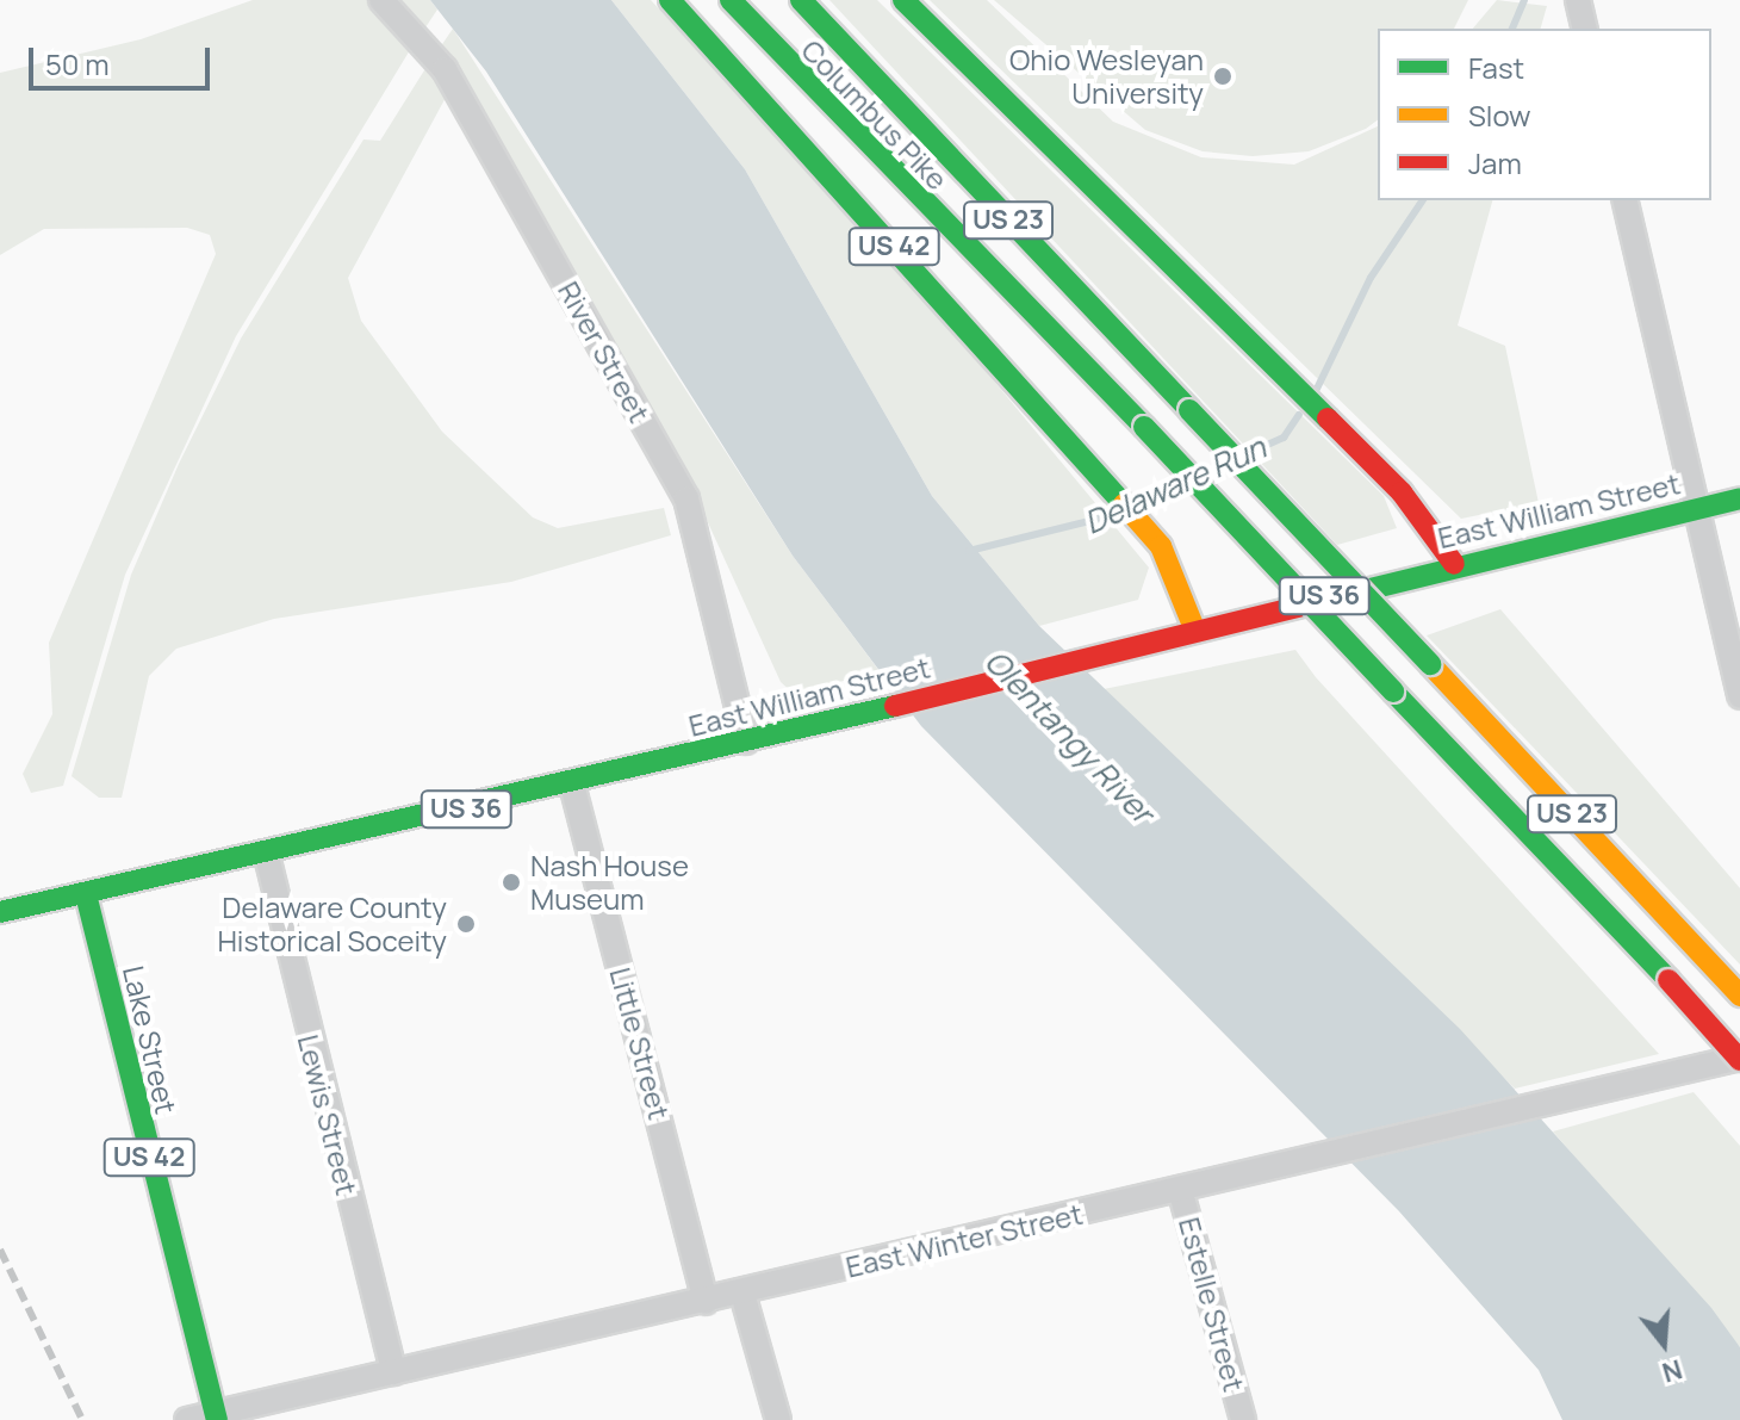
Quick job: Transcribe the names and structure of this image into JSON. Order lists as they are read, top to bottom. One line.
{"streets":{"highway":["Columbus Pike","US 23","US 42","East William Street","US 36","Lake Street"],"street":["River Street","Little Street","Lewis Street","East Winter Street","Estelle Street"]},"crossings":[["Columbus Pike","East Winter Street"],["US 42","East William Street"],["River Street","East William Street"],["East William Street","Lake Street"],["East William Street","Little Street"],["East William Street","Lewis Street"],["Lake Street","East Winter Street"],["Little Street","East Winter Street"],["Lewis Street","East Winter Street"],["East Winter Street","Estelle Street"]],"water":["Delaware Run","Olentangy River"],"places":["Ohio Wesleyan University","Nash House Museum","Delaware County Historical Soceity"],"legend":["Fast","Slow","Jam"],"scale_bar":"50 m","north":"bottom"}
